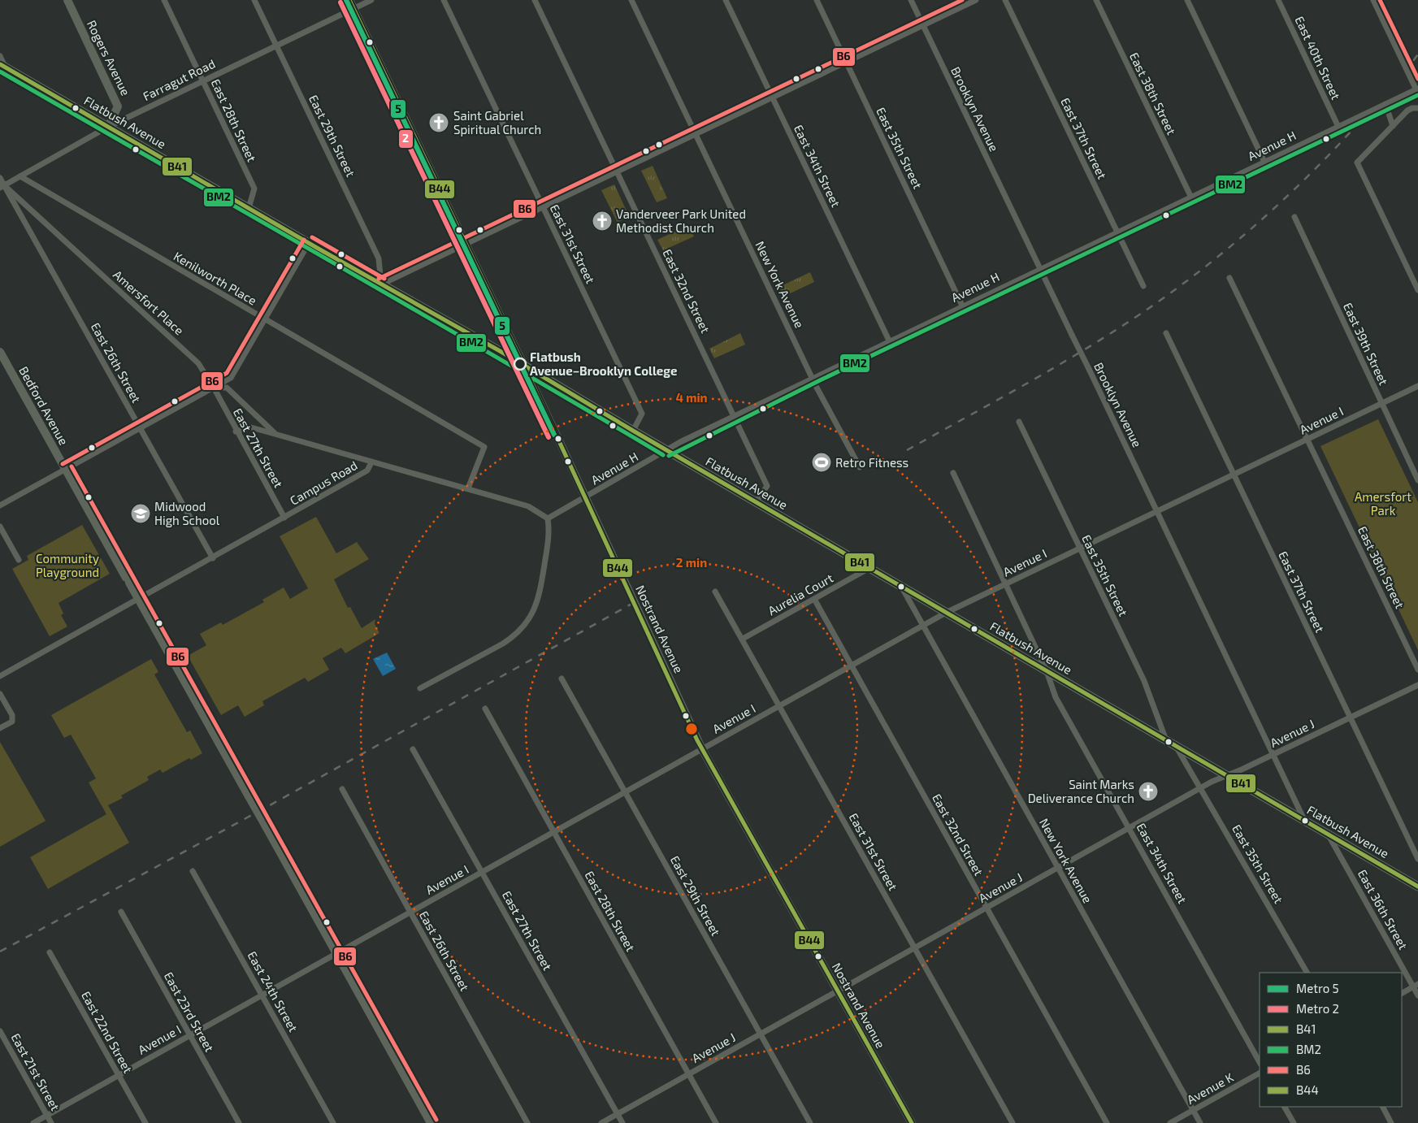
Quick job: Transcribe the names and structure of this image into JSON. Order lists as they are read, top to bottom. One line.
{"streets":{"main road":["Rogers Avenue","Flatbush Avenue","Bedford Avenue","Nostrand Avenue"],"street":["East 40th Street","Farragut Road","East 38th Street","Brooklyn Avenue","East 28th Street","East 29th Street","East 37th Street","Avenue H","East 35th Street","East 34th Street","East 31st Street","Kenilworth Place","New York Avenue","East 32nd Street","Amersfort Place","East 39th Street","East 26th Street","Avenue I","East 27th Street","Campus Road","Aurelia Court","Avenue J","East 36th Street","East 24th Street","East 23rd Street","East 22nd Street","East 21st Street","Avenue K"]},"crossings":[["Rogers Avenue","Farragut Road"],["Rogers Avenue","Flatbush Avenue"],["East 40th Street","Avenue H"],["Farragut Road","East 28th Street"],["Farragut Road","Flatbush Avenue"],["Farragut Road","East 29th Street"],["Farragut Road","Kenilworth Place"],["Farragut Road","Amersfort Place"],["Farragut Road","East 26th Street"],["Farragut Road","Nostrand Avenue"],["East 38th Street","Avenue H"],["East 38th Street","Avenue I"],["Brooklyn Avenue","Flatbush Avenue"],["Brooklyn Avenue","Avenue H"],["Brooklyn Avenue","Avenue I"],["Brooklyn Avenue","Avenue J"],["East 28th Street","Flatbush Avenue"],["East 28th Street","Avenue I"],["East 28th Street","Avenue J"],["Flatbush Avenue","East 29th Street"],["Flatbush Avenue","Avenue H"],["Flatbush Avenue","East 35th Street"],["Flatbush Avenue","East 34th Street"],["Flatbush Avenue","East 31st Street"],["Flatbush Avenue","New York Avenue"],["Flatbush Avenue","East 32nd Street"],["Flatbush Avenue","Avenue I"],["Flatbush Avenue","Aurelia Court"],["Flatbush Avenue","Nostrand Avenue"],["Flatbush Avenue","Avenue J"],["Flatbush Avenue","East 36th Street"],["East 29th Street","Avenue I"],["East 29th Street","Avenue J"],["East 37th Street","Avenue H"],["East 37th Street","Avenue I"],["East 37th Street","Avenue J"],["Avenue H","East 35th Street"],["Avenue H","East 34th Street"],["Avenue H","New York Avenue"],["Avenue H","East 32nd Street"],["Avenue H","Campus Road"],["Avenue H","Nostrand Avenue"],["East 35th Street","Avenue I"],["East 35th Street","Avenue J"],["East 34th Street","Avenue I"],["East 34th Street","Avenue J"],["East 31st Street","Avenue I"],["East 31st Street","Aurelia Court"],["East 31st Street","Avenue J"],["Kenilworth Place","Campus Road"],["New York Avenue","Avenue I"],["New York Avenue","Avenue J"],["New York Avenue","Avenue K"],["East 32nd Street","Avenue I"],["East 32nd Street","Aurelia Court"],["East 32nd Street","Avenue J"],["Amersfort Place","East 26th Street"],["Amersfort Place","East 27th Street"],["East 39th Street","Avenue I"],["East 26th Street","Avenue I"],["East 26th Street","Campus Road"],["Bedford Avenue","Avenue I"],["Bedford Avenue","Campus Road"],["Avenue I","East 27th Street"],["Avenue I","Nostrand Avenue"],["Avenue I","East 24th Street"],["Avenue I","East 23rd Street"],["Avenue I","East 22nd Street"],["Avenue I","East 21st Street"],["East 27th Street","Campus Road"],["East 27th Street","Avenue J"],["Nostrand Avenue","Avenue J"]],"parks":["Amersfort Park","Community Playground"],"places":{"church":["Saint Gabriel Spiritual Church","Vanderveer Park United Methodist Church","Saint Marks Deliverance Church"],"other":["Flatbush Avenue–Brooklyn College"],"sports":["Retro Fitness"],"school or university":["Midwood High School"]},"lines":["metro line 5","transit line B6","transit line B44","metro line 2","transit line B41","transit line BM2"],"legend":["Metro 5","Metro 2","B41","BM2","B6","B44"],"rings":["4 min","2 min"]}
